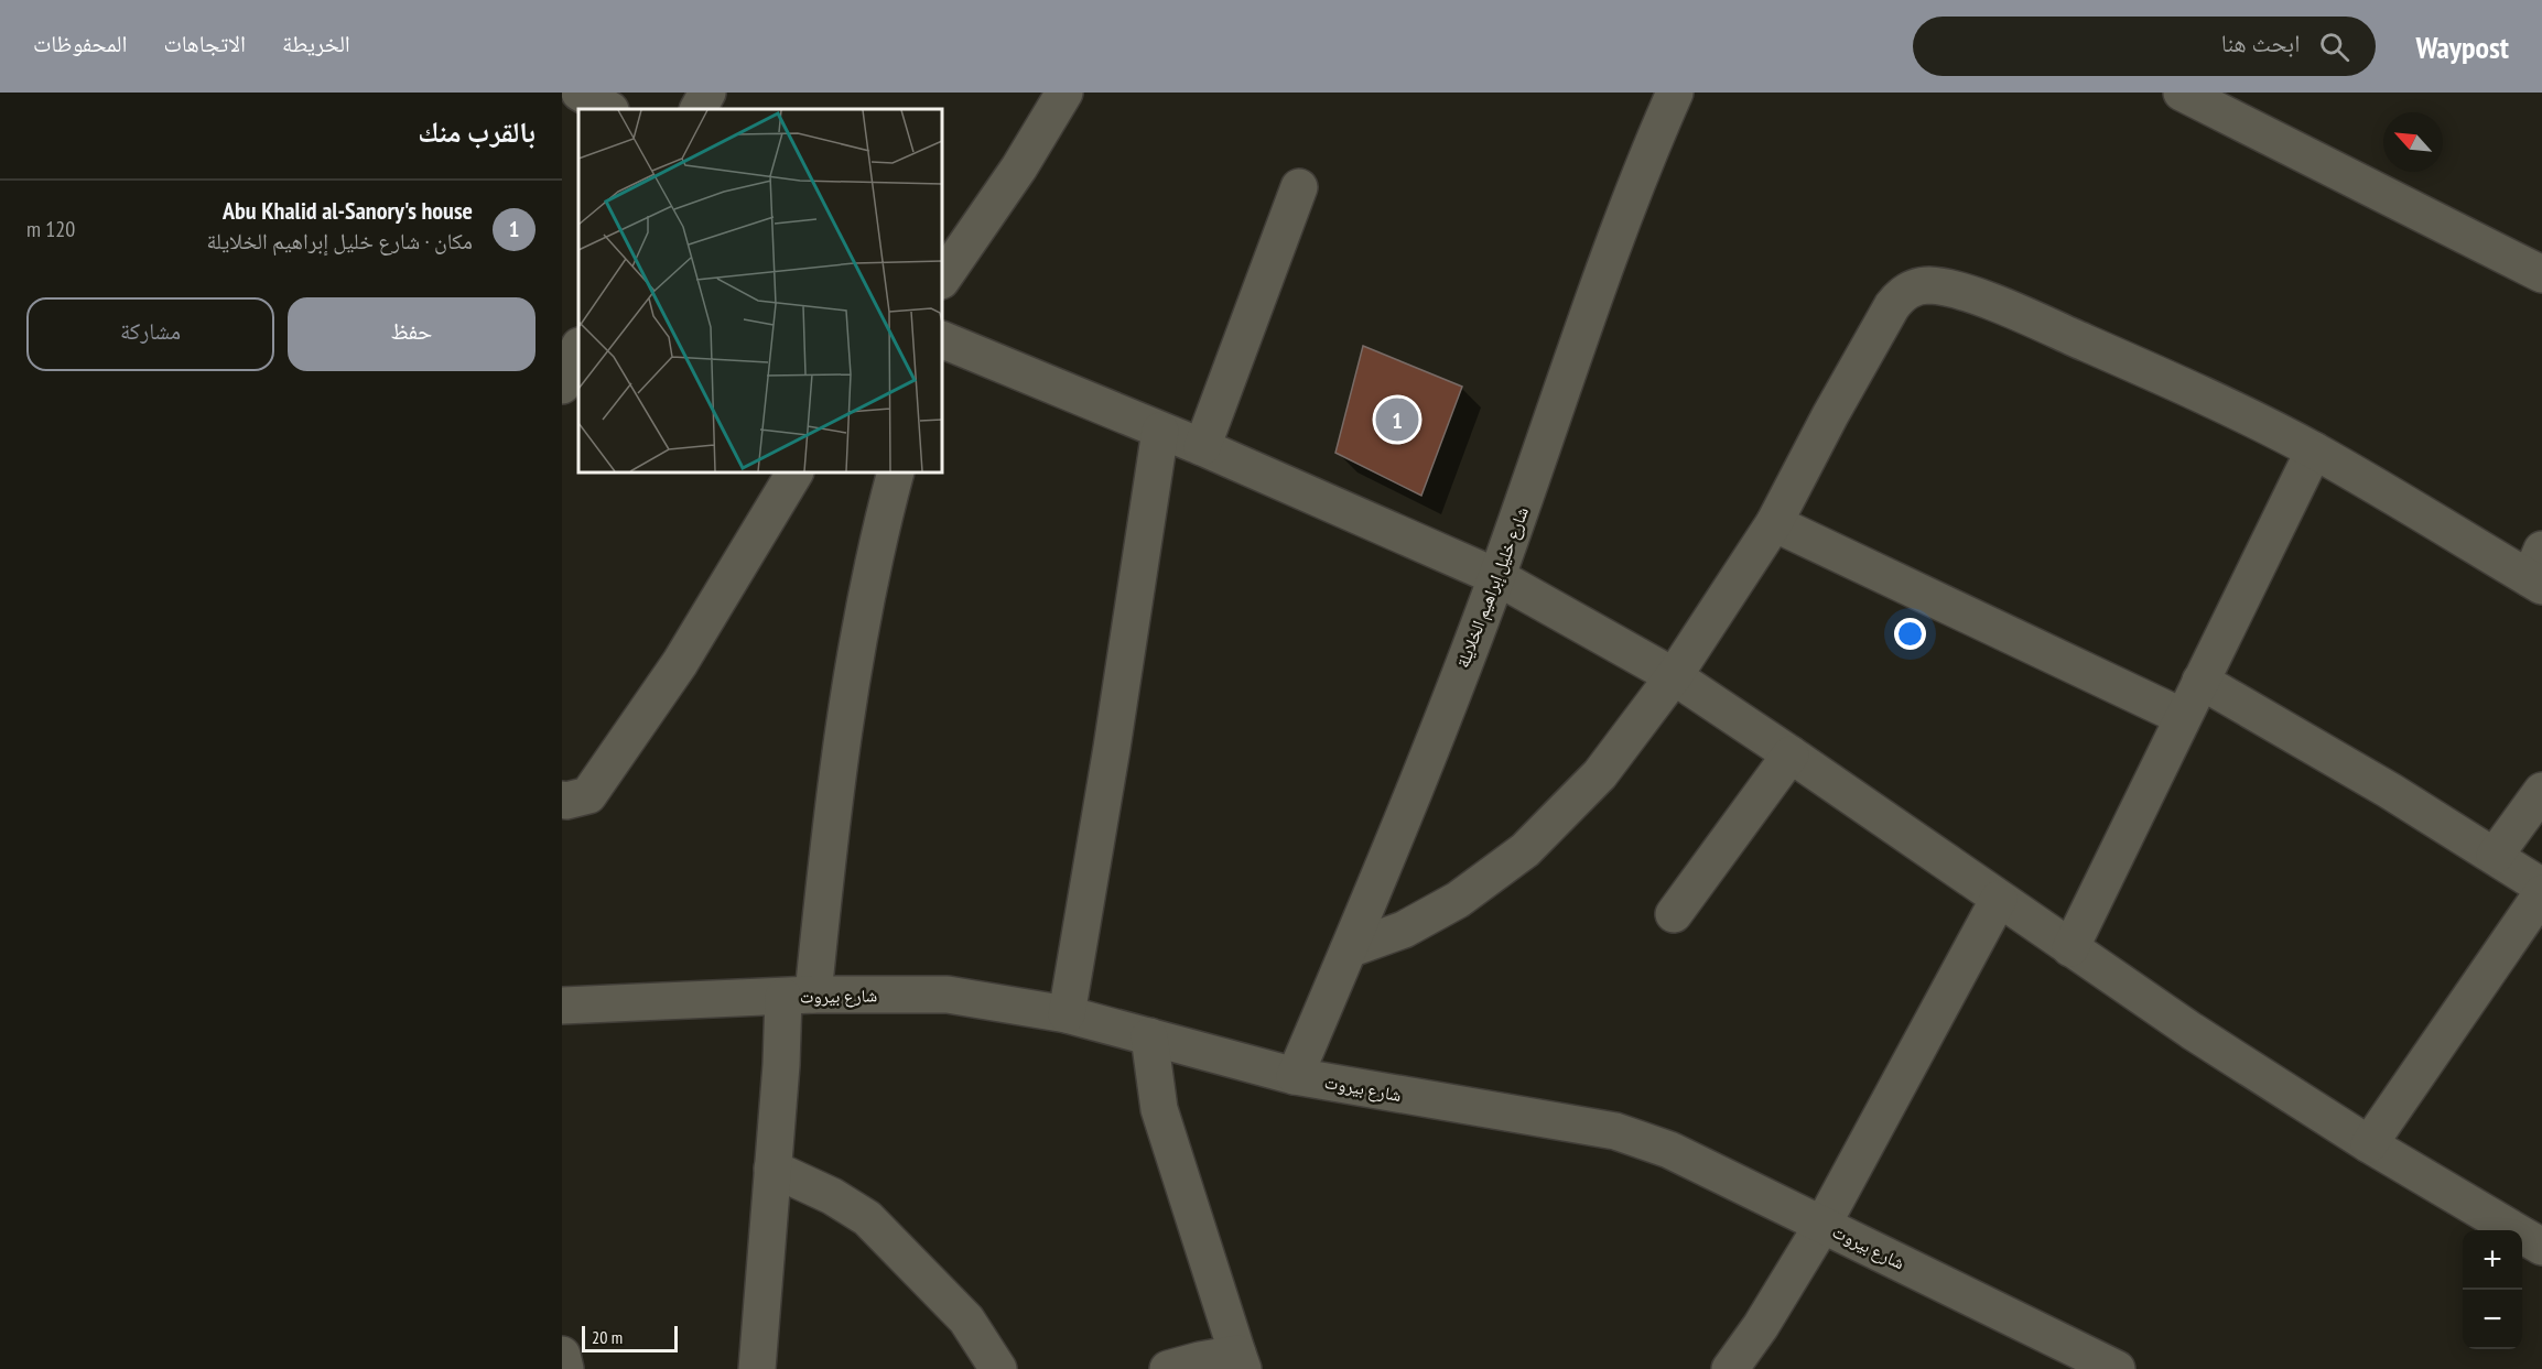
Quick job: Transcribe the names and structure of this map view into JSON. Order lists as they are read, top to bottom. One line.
{"streets":{"street":["شارع خليل إبراهيم الخلايلة","شارع بيروت"]},"crossings":[["شارع خليل إبراهيم الخلايلة","شارع بيروت"]],"scale_bar":"20 m","north":"top left","page":{"header":"Waypost","search":"ابحث هنا","nav":["الخريطة","الاتجاهات","المحفوظات"],"heading":"بالقرب منك","list":[{"mark":"1","name":"Abu Khalid al-Sanory's house","note":"مكان · شارع خليل إبراهيم الخلايلة","value":"120 m"}],"buttons":["حفظ","مشاركة"],"pins":"1","map_buttons":["+","−"],"scale":"20 m"}}
